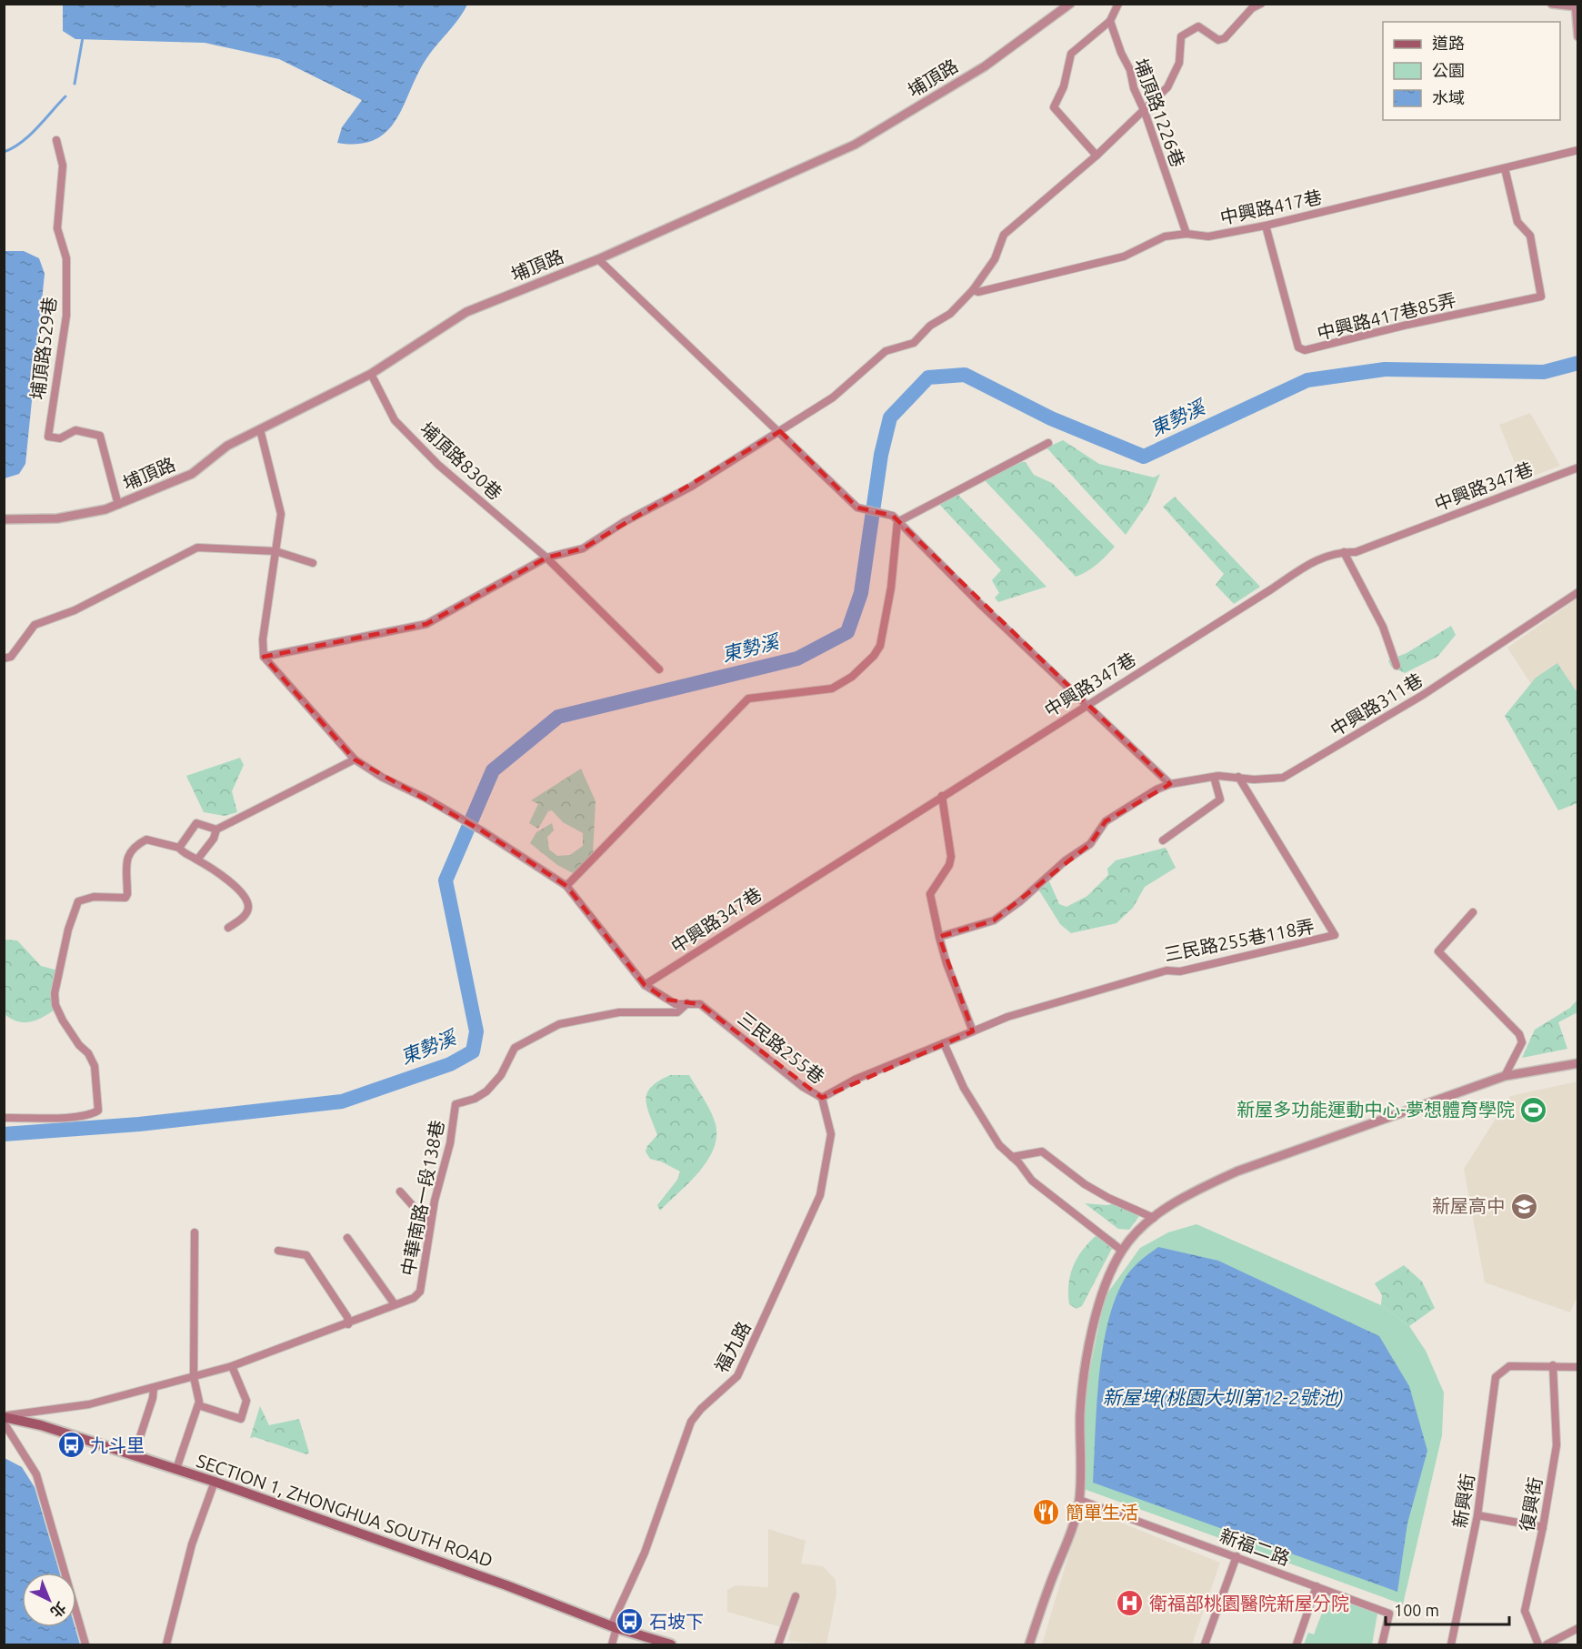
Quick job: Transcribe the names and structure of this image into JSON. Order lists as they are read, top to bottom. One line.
{"streets":{"main road":["SECTION 1, ZHONGHUA SOUTH ROAD"],"street":["埔頂路","埔頂路1226巷","中興路417巷","中興路417巷85弄","埔頂路529巷","埔頂路830巷","中興路347巷","中興路311巷","三民路255巷118弄","三民路255巷","中華南路一段138巷","福九路","新興街","復興街","新福二路"]},"crossings":[["埔頂路","埔頂路529巷"],["埔頂路","埔頂路830巷"],["埔頂路1226巷","中興路417巷"],["中興路417巷","中興路417巷85弄"],["中興路347巷","三民路255巷"],["中興路311巷","三民路255巷118弄"],["三民路255巷118弄","三民路255巷"],["三民路255巷","中華南路一段138巷"],["三民路255巷","福九路"],["中華南路一段138巷","SECTION 1, ZHONGHUA SOUTH ROAD"],["福九路","SECTION 1, ZHONGHUA SOUTH ROAD"],["新興街","復興街"]],"water":["東勢溪","新屋埤(桃園大圳第12-2號池)"],"places":{"sports":["新屋多功能運動中心-夢想體育學院"],"school or university":["新屋高中"],"bus stop":["九斗里","石坡下"],"restaurant":["簡單生活"],"hospital":["衛福部桃園醫院新屋分院"]},"legend":["道路","公園","水域"],"scale_bar":"100 m","north":"bottom right"}
